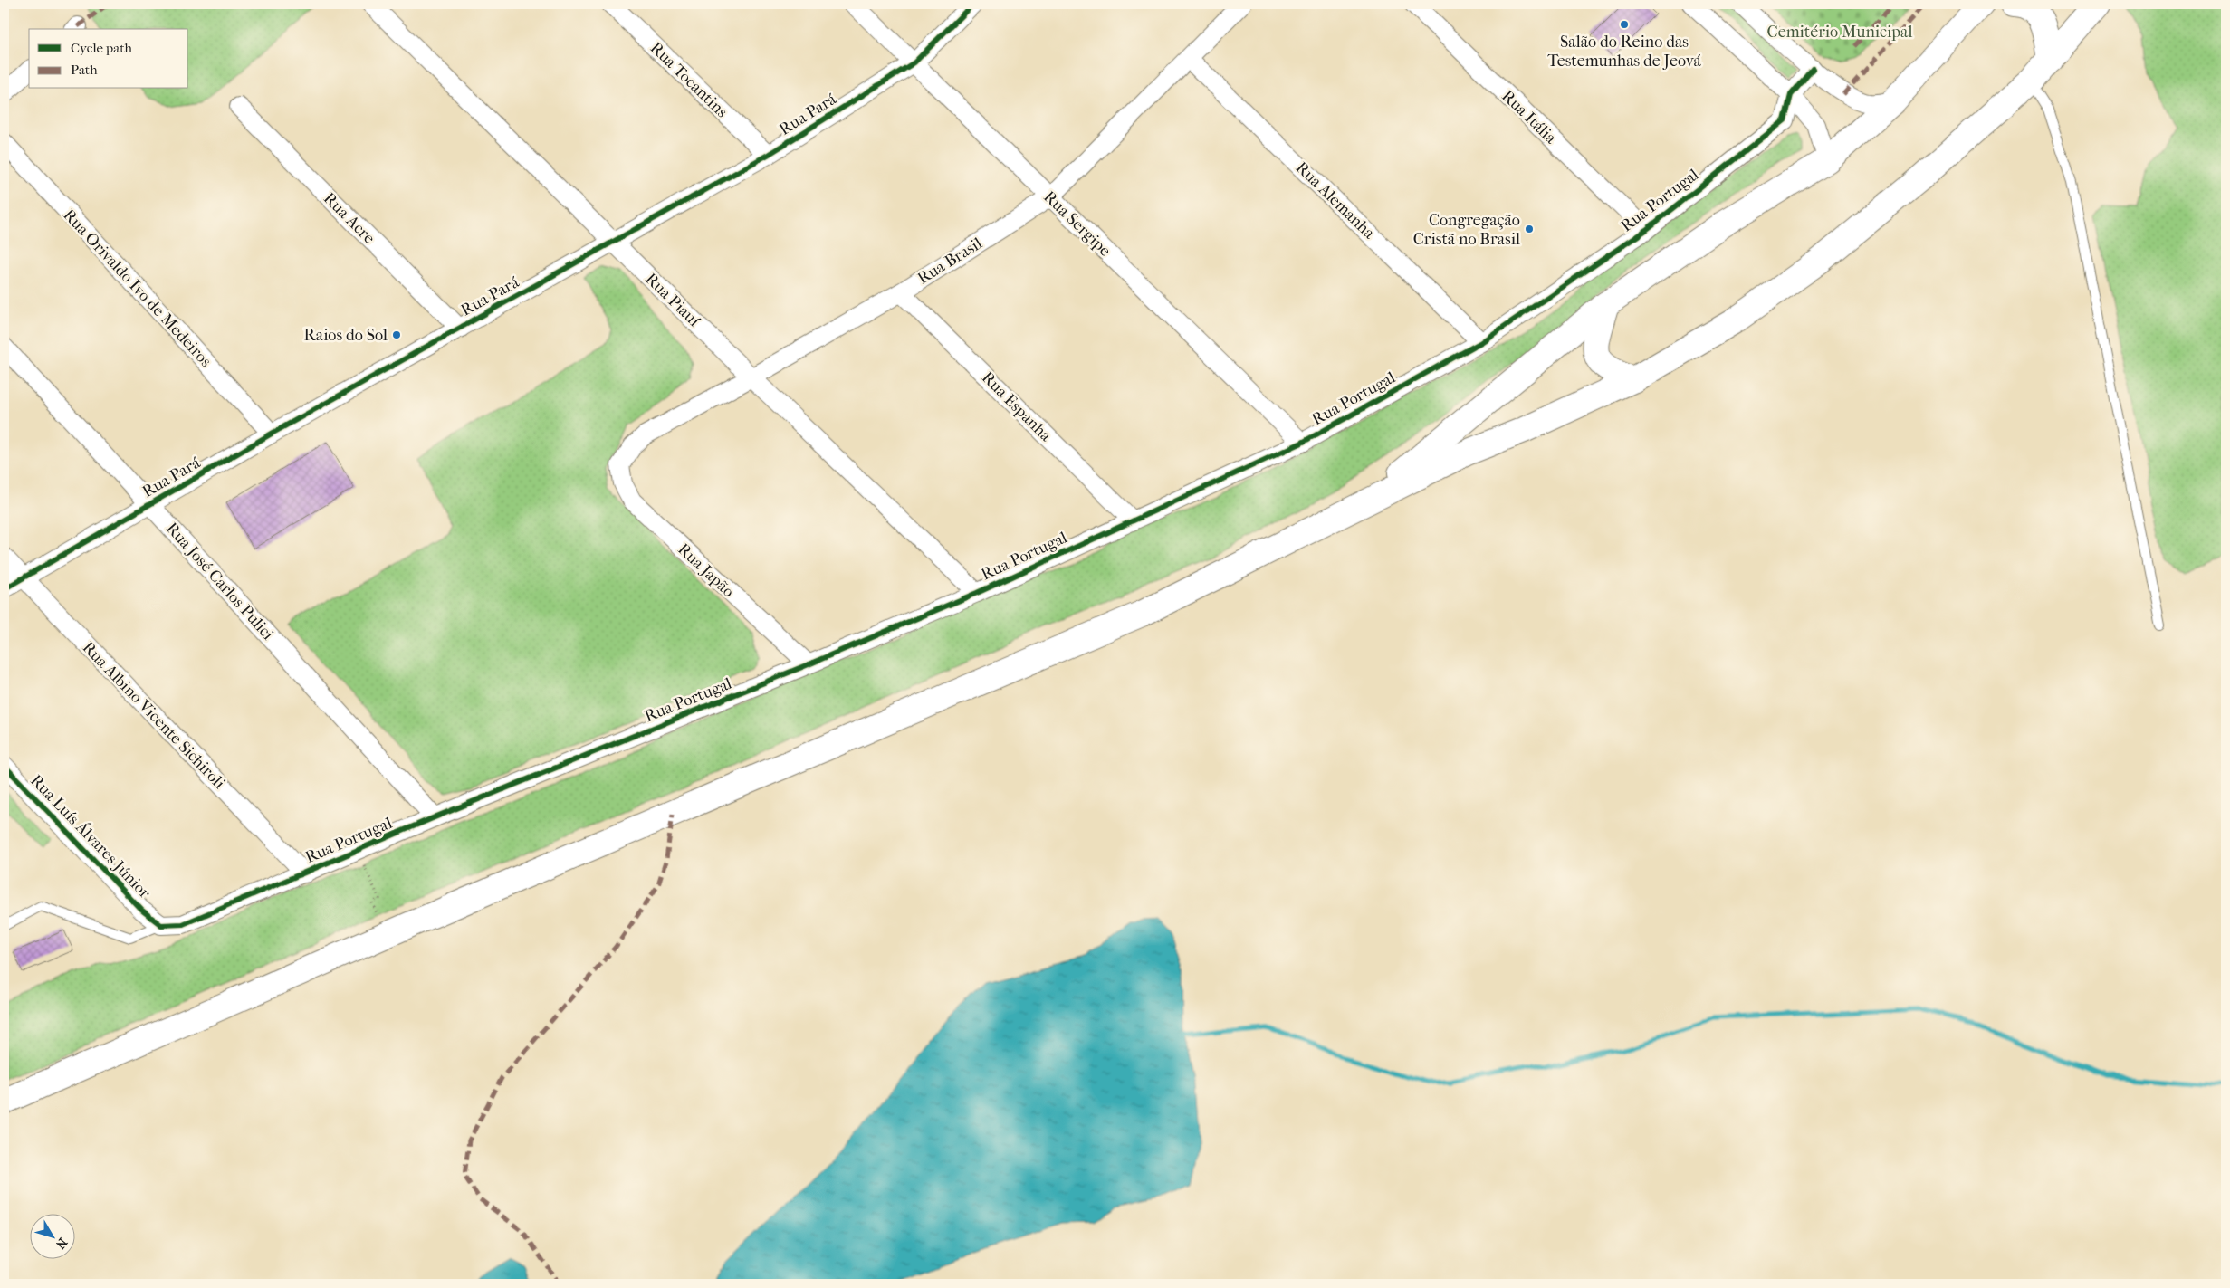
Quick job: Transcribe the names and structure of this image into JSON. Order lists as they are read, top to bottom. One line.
{"streets":{"street":["Rua Tocantins","Rua Pará","Rua Itália","Rua Alemanha","Rua Portugal","Rua Acre","Rua Sergipe","Rua Brasil","Rua Orivaldo Ivo de Medeiros","Rua Piauí","Rua Espanha","Rua Japão","Rua José Carlos Pulici","Rua Albino Vicente Sichiroli","Rua Luís Álvares Júnior"]},"crossings":[["Rua Tocantins","Rua Pará"],["Rua Pará","Rua Acre"],["Rua Pará","Rua Sergipe"],["Rua Pará","Rua Orivaldo Ivo de Medeiros"],["Rua Pará","Rua Piauí"],["Rua Pará","Rua José Carlos Pulici"],["Rua Pará","Rua Albino Vicente Sichiroli"],["Rua Itália","Rua Portugal"],["Rua Alemanha","Rua Portugal"],["Rua Alemanha","Rua Brasil"],["Rua Portugal","Rua Sergipe"],["Rua Portugal","Rua Piauí"],["Rua Portugal","Rua Espanha"],["Rua Portugal","Rua Japão"],["Rua Portugal","Rua José Carlos Pulici"],["Rua Portugal","Rua Albino Vicente Sichiroli"],["Rua Portugal","Rua Luís Álvares Júnior"],["Rua Sergipe","Rua Brasil"],["Rua Brasil","Rua Piauí"],["Rua Brasil","Rua Espanha"],["Rua Brasil","Rua Japão"]],"parks":["Cemitério Municipal"],"places":["Salão do Reino das Testemunhas de Jeová","Congregação Cristã no Brasil","Raios do Sol"],"legend":["Cycle path","Path"],"north":"bottom right"}
